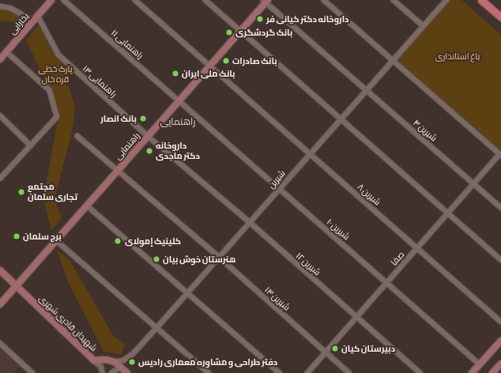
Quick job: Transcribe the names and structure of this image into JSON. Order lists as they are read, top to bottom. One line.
{"streets":{"main road":["بخارایی","راهنمایی","شهیدان قادری شهری"],"street":["راهنمایی ۱۱","راهنمایی ۱۳","شیرین ۴","شیرین","شیرین ۸","شیرین ۱۰","صفا","شیرین ۱۲","شیرین ۱۴"]},"crossings":[["بخارایی","راهنمایی ۱۳"],["راهنمایی ۱۱","راهنمایی"],["راهنمایی ۱۱","شیرین"],["راهنمایی ۱۱","شیرین ۱۰"],["راهنمایی ۱۳","راهنمایی"],["راهنمایی ۱۳","شیرین"],["راهنمایی ۱۳","شیرین ۱۲"],["شیرین ۴","راهنمایی"],["شیرین ۴","شیرین"],["شیرین ۴","صفا"],["راهنمایی","شیرین ۸"],["راهنمایی","شیرین ۱۴"],["راهنمایی","شهیدان قادری شهری"],["شیرین","شیرین ۸"],["شیرین","شیرین ۱۰"],["شیرین","شیرین ۱۲"],["شیرین","شیرین ۱۴"],["شیرین","شهیدان قادری شهری"],["شیرین ۸","صفا"],["شیرین ۱۰","صفا"],["صفا","شیرین ۱۲"],["صفا","شیرین ۱۴"]],"districts":["راهنمایی"],"parks":["باغ استانداری","پارک خطی قره خان"],"places":["داروخانه دکتر کیانی فر","بانک گردشگری","بانک صادرات","بانک ملی ایران","بانک انصار","داروخانه دکتر ماجدی","مجتمع تجاری سلمان","برج سلمان","کلینیک إمولای","هنرستان خوش بیان","دبیرستان کیان","دفتر طراحی و مشاوره معماری رادیس"]}
